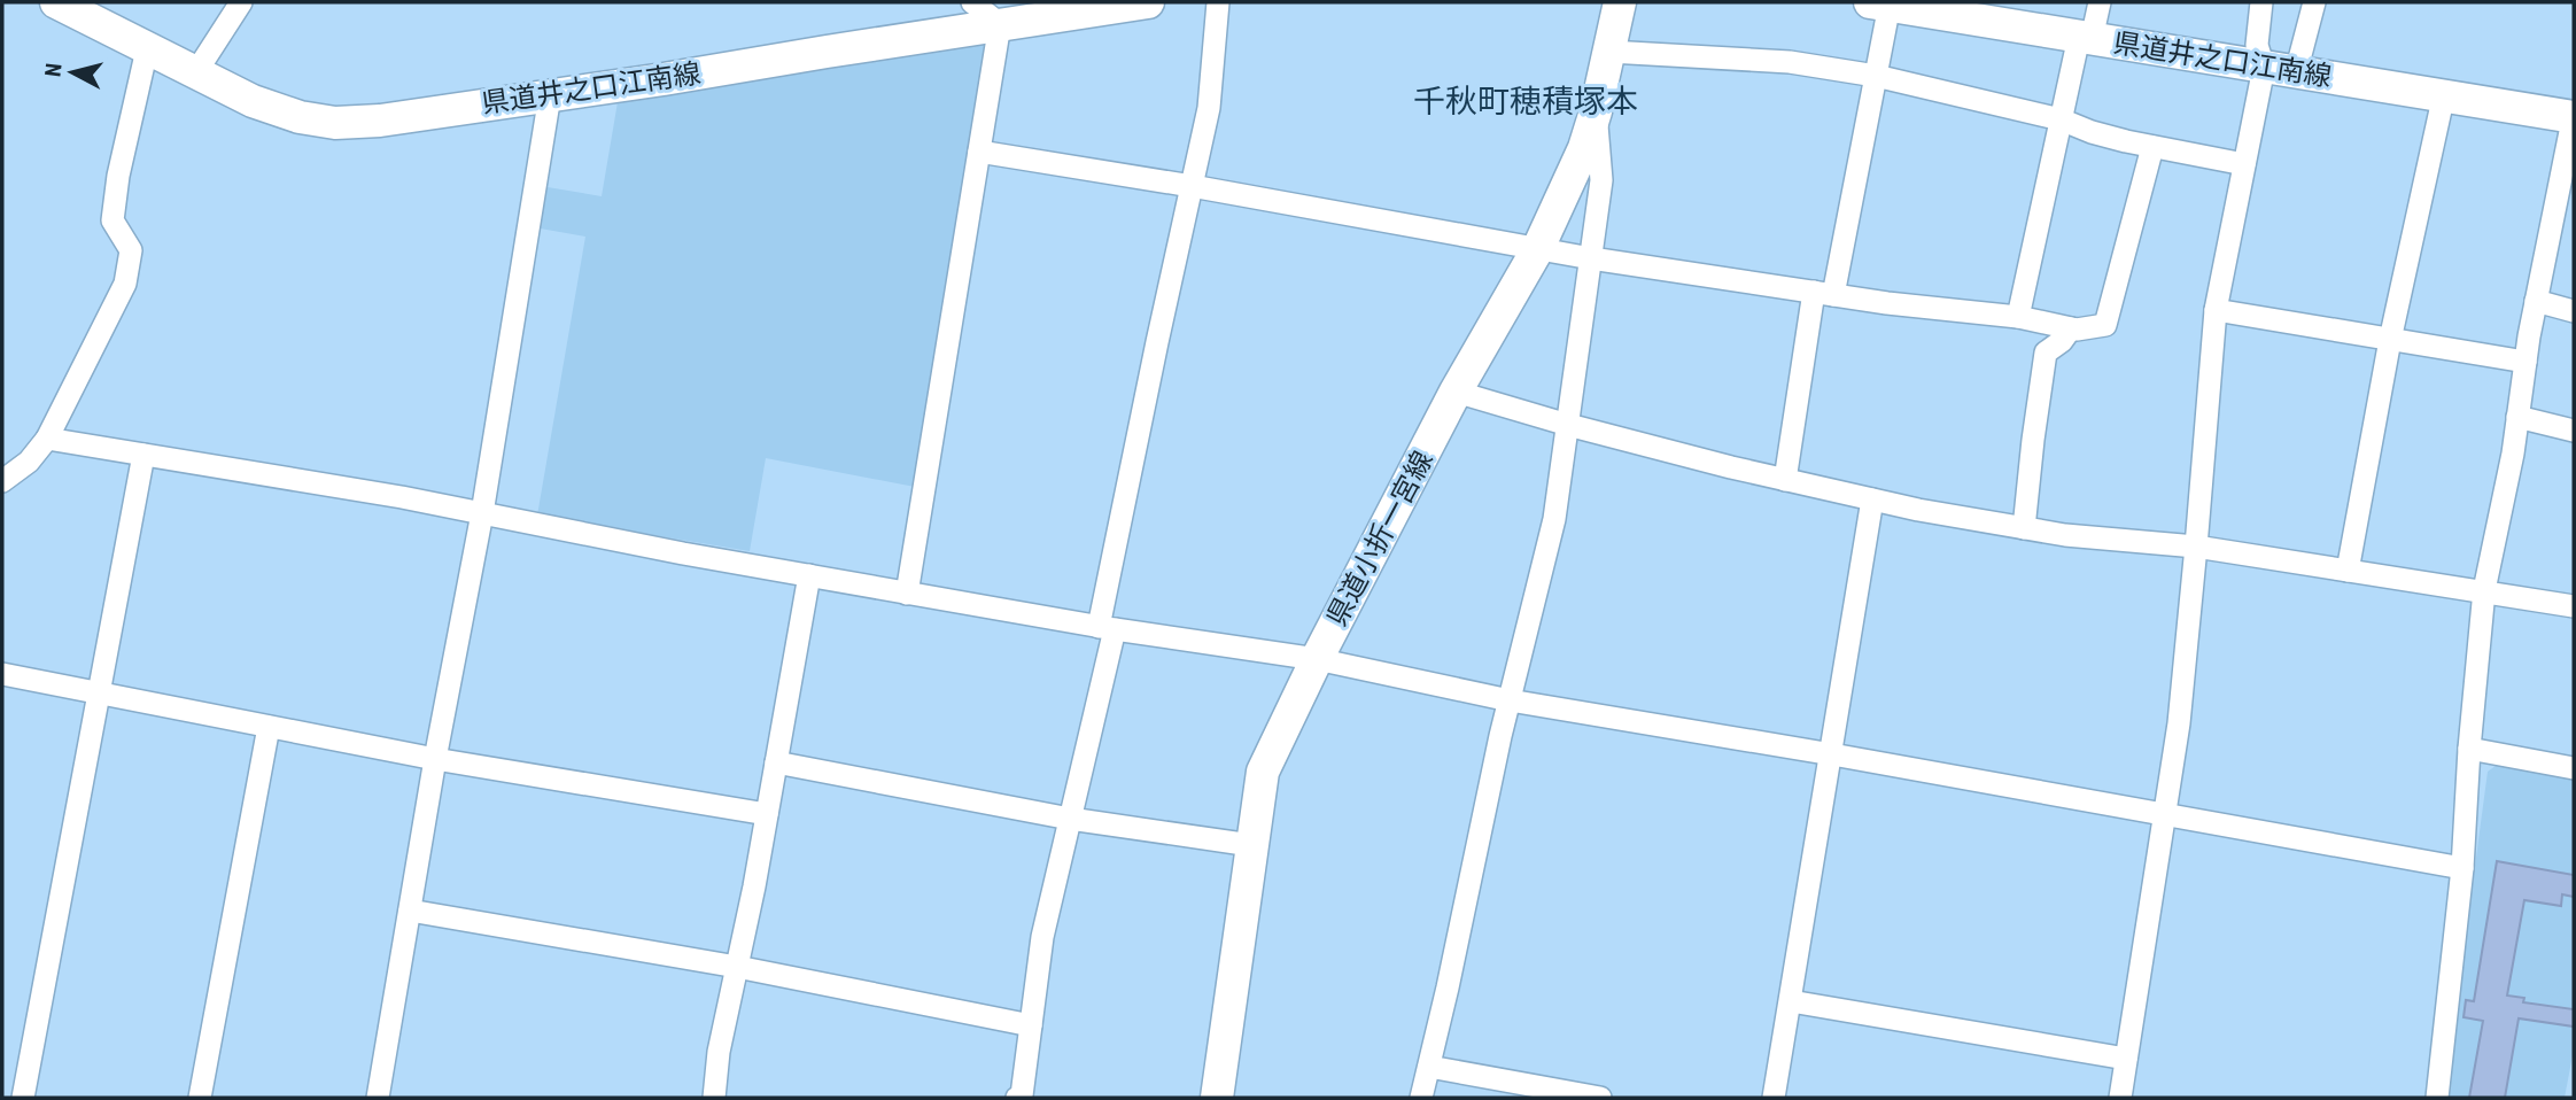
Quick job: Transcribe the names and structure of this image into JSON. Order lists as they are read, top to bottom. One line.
{"streets":{"main road":["県道井之口江南線","県道小折一宮線"]},"districts":["千秋町穂積塚本"],"north":"left"}
